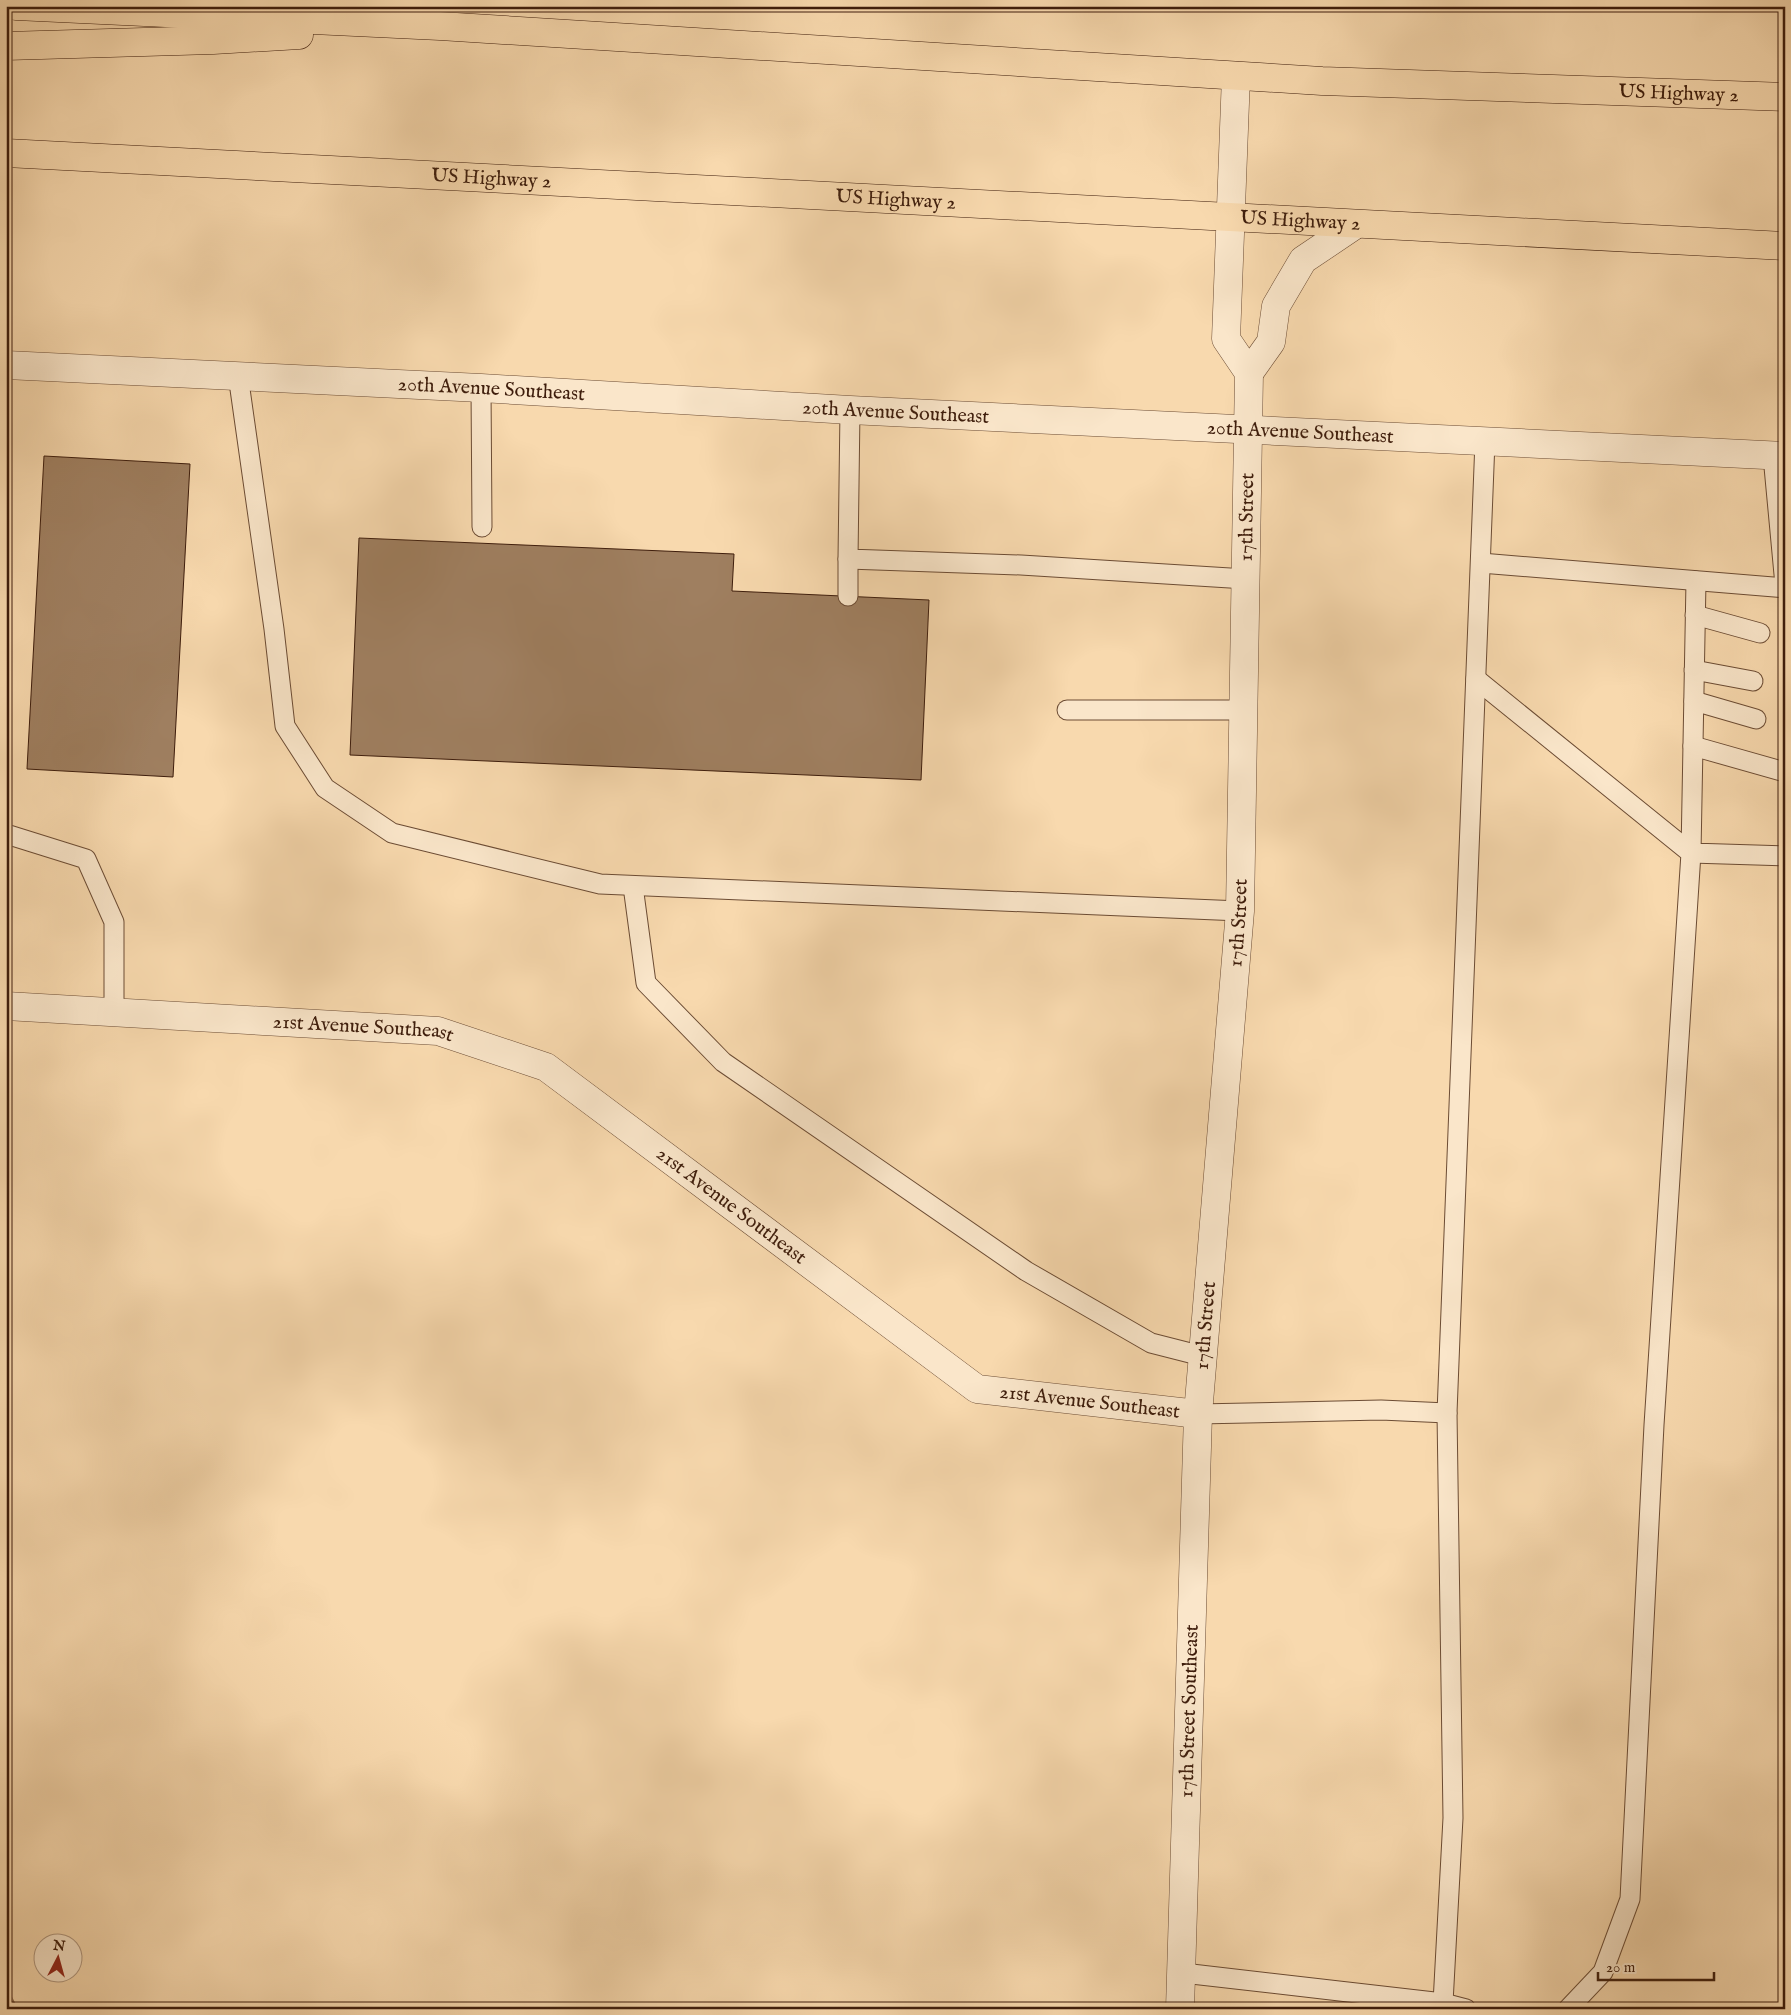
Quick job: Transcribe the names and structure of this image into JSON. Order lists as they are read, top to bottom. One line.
{"streets":{"highway":["US Highway 2"],"street":["20th Avenue Southeast","17th Street","21st Avenue Southeast","17th Street Southeast"]},"crossings":[["20th Avenue Southeast","17th Street"],["17th Street","21st Avenue Southeast"],["17th Street","17th Street Southeast"],["21st Avenue Southeast","17th Street Southeast"]],"scale_bar":"20 m","north":"top"}
